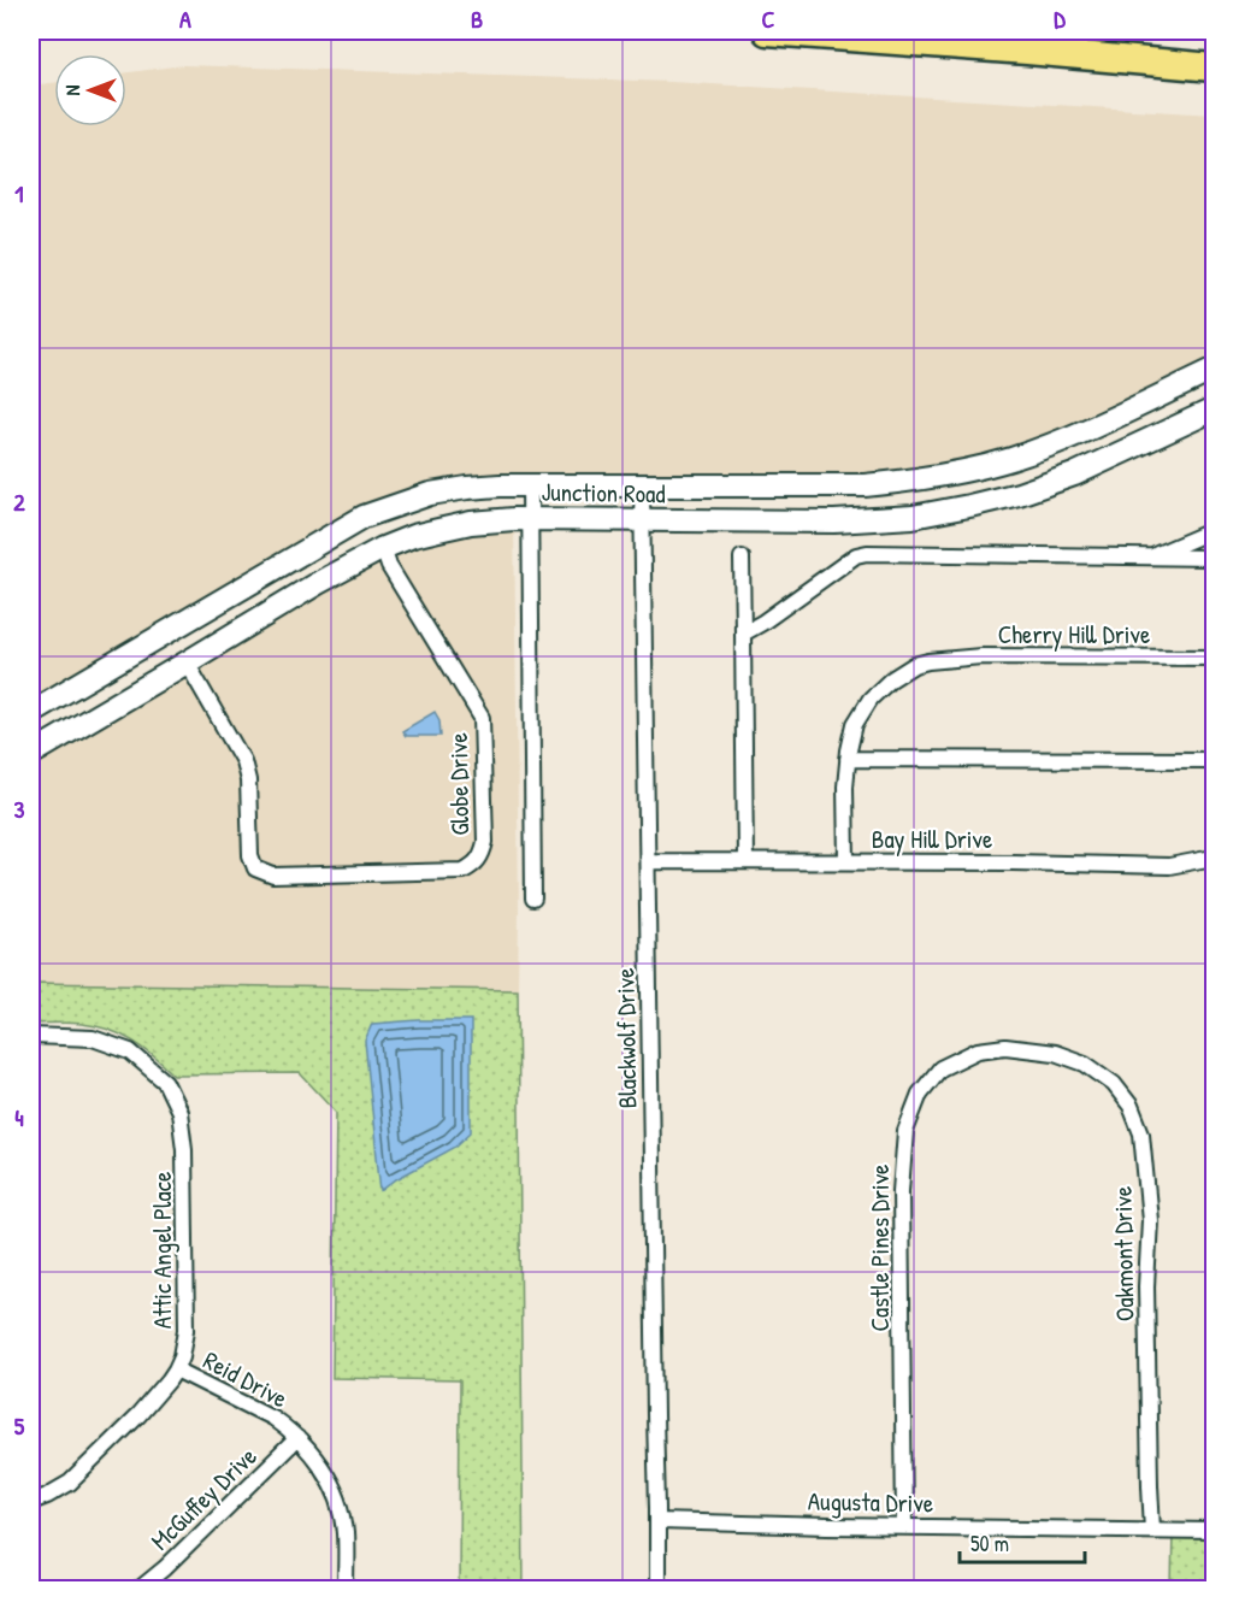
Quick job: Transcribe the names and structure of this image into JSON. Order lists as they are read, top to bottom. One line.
{"streets":{"street":["Junction Road","Cherry Hill Drive","Globe Drive","Bay Hill Drive","Blackwolf Drive","Castle Pines Drive","Attic Angel Place","Oakmont Drive","Reid Drive","McGuffey Drive","Augusta Drive"]},"crossings":[["Junction Road","Globe Drive"],["Junction Road","Blackwolf Drive"],["Cherry Hill Drive","Bay Hill Drive"],["Bay Hill Drive","Blackwolf Drive"],["Blackwolf Drive","Augusta Drive"],["Castle Pines Drive","Oakmont Drive"],["Castle Pines Drive","Augusta Drive"],["Attic Angel Place","Reid Drive"],["Oakmont Drive","Augusta Drive"],["Reid Drive","McGuffey Drive"]],"scale_bar":"50 m","north":"left","grid":{"columns":["A","B","C","D"],"rows":["1","2","3","4","5"]}}
